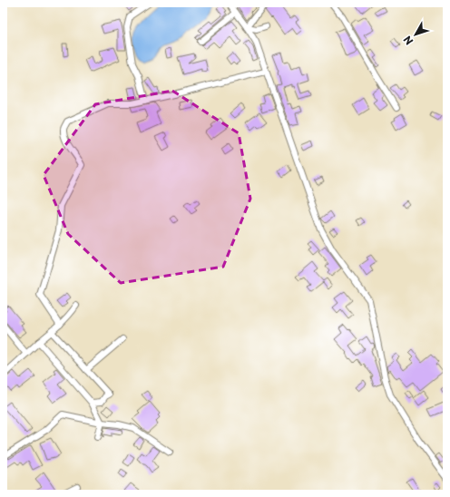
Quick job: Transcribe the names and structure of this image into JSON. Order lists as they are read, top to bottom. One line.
{"north":"bottom left"}
